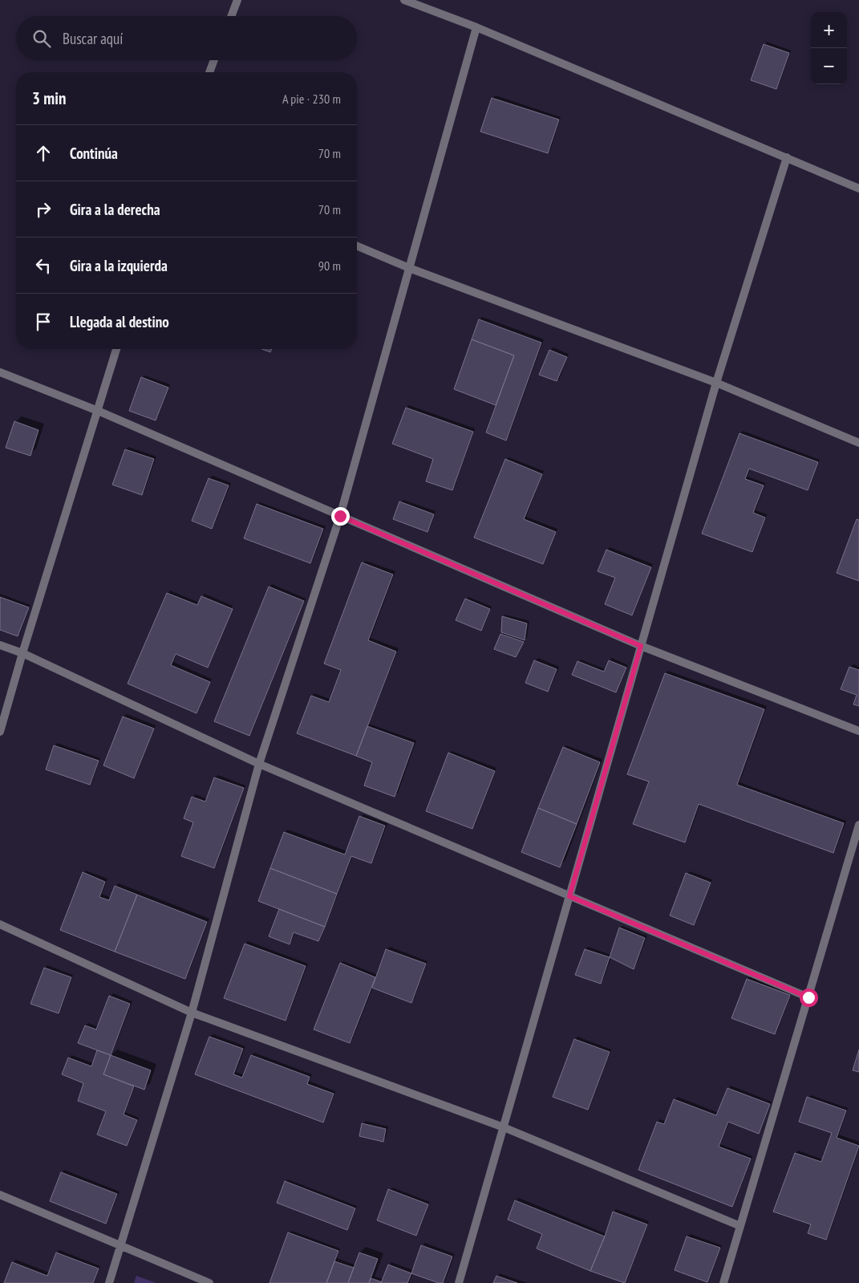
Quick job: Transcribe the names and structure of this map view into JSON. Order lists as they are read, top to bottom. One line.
{"page":{"map_buttons":["+","−"],"search":"Buscar aquí","heading":["3 min","A pie · 230 m"],"list":[["Continúa","70 m"],["Gira a la derecha","70 m"],["Gira a la izquierda","90 m"],"Llegada al destino"]}}
